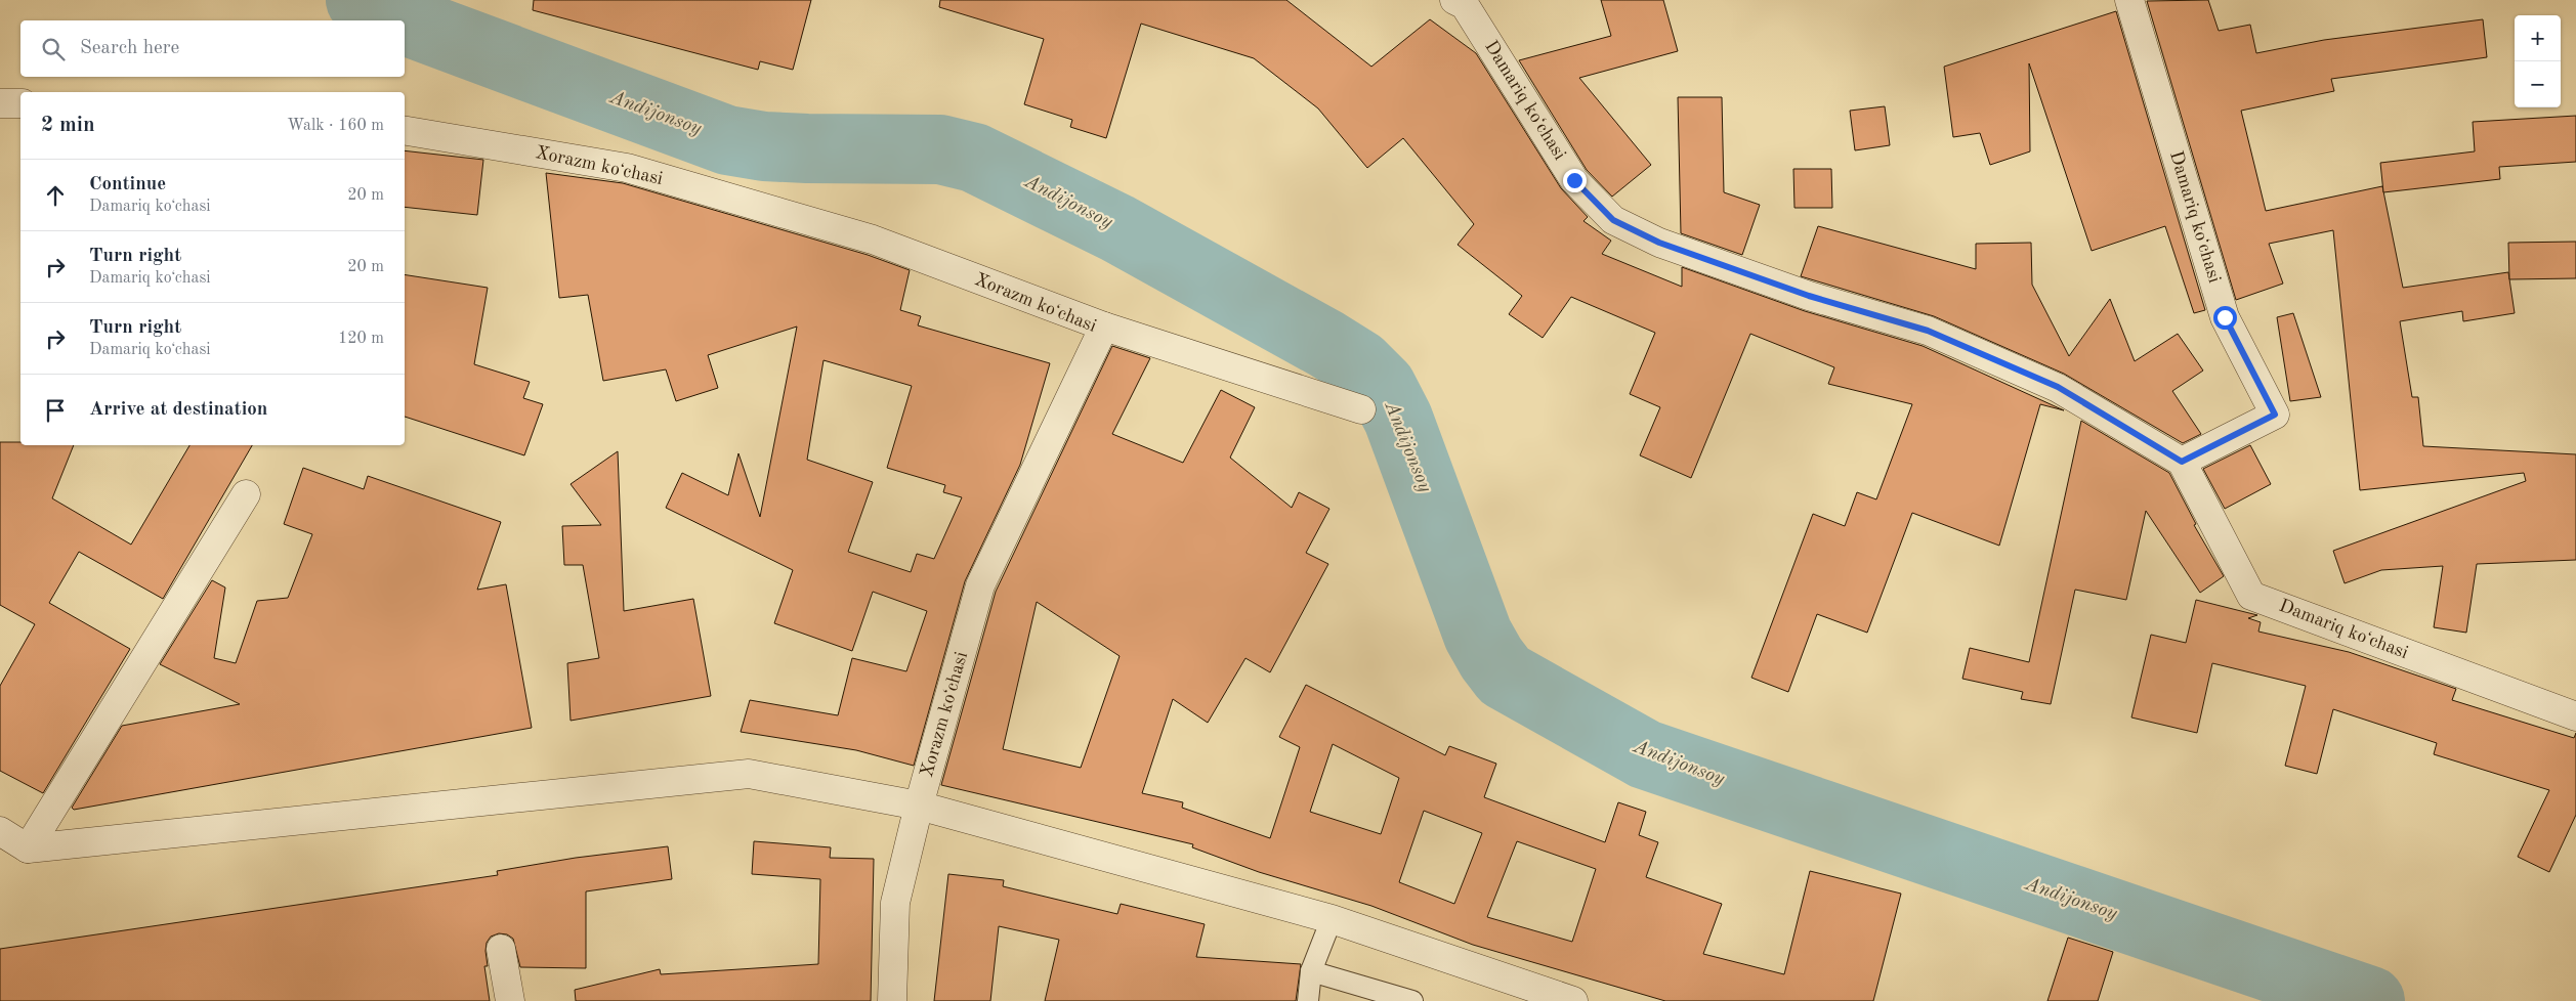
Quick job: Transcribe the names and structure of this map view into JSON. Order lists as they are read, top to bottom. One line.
{"streets":{"street":["Damariq koʻchasi","Xorazm koʻchasi"]},"water":["Andijonsoy"],"page":{"map_buttons":["+","−"],"search":"Search here","heading":["2 min","Walk · 160 m"],"list":[["Continue","Damariq koʻchasi","20 m"],["Turn right","Damariq koʻchasi","20 m"],["Turn right","Damariq koʻchasi","120 m"],"Arrive at destination"]}}
